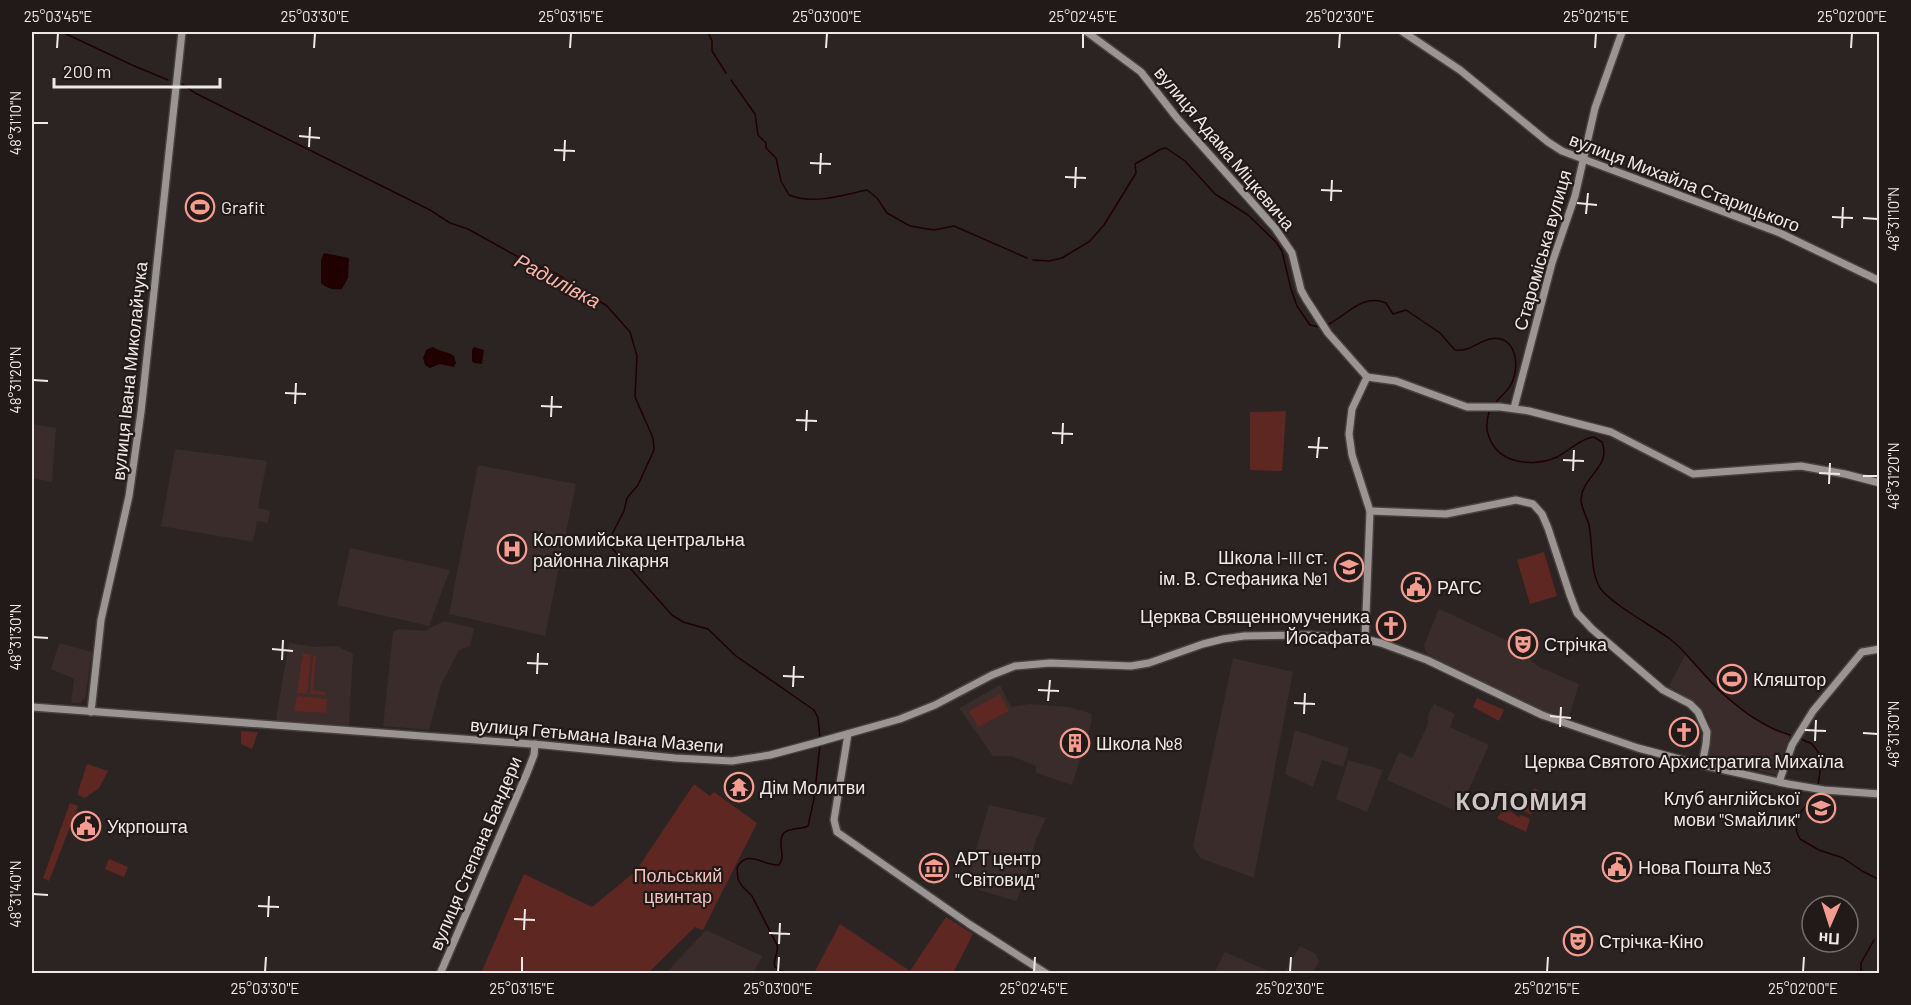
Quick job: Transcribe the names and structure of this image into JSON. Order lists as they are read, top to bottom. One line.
{"streets":{"street":["вулиця Адама Міцкевича","вулиця Михайла Старицького","Староміська вулиця","вулиця Івана Миколайчука","вулиця Гетьмана Івана Мазепи","вулиця Степана Бандери"]},"crossings":[["вулиця Михайла Старицького","Староміська вулиця"],["вулиця Івана Миколайчука","вулиця Гетьмана Івана Мазепи"],["вулиця Гетьмана Івана Мазепи","вулиця Степана Бандери"]],"districts":["КОЛОМИЯ"],"water":["Радилівка"],"parks":["Польський цвинтар"],"places":{"sports":["Grafit","Кляштор"],"hospital":["Коломийська центральна районна лікарня"],"school or university":["Школа I-III ст. ім. В. Стефаника №1","Клуб англійської мови \"Sмайлик\""],"public building":["РАГС","Укрпошта","Нова Пошта №3"],"church":["Церква Священномученика Йосафата","Церква Святого Архистратига Михаїла"],"theatre":["Стрічка","Стрічка-Кіно"],"building":["Школа №8"],"temple":["Дім Молитви"],"museum":["АРТ центр \"Світовид\""]},"scale_bar":"200 m","north":"bottom","coordinates":["25°03'45\"E","25°03'30\"E","25°03'15\"E","25°03'00\"E","25°02'45\"E","25°02'30\"E","25°02'15\"E","25°02'00\"E","48°31'10\"N","48°31'20\"N","48°31'30\"N","48°31'40\"N"]}
